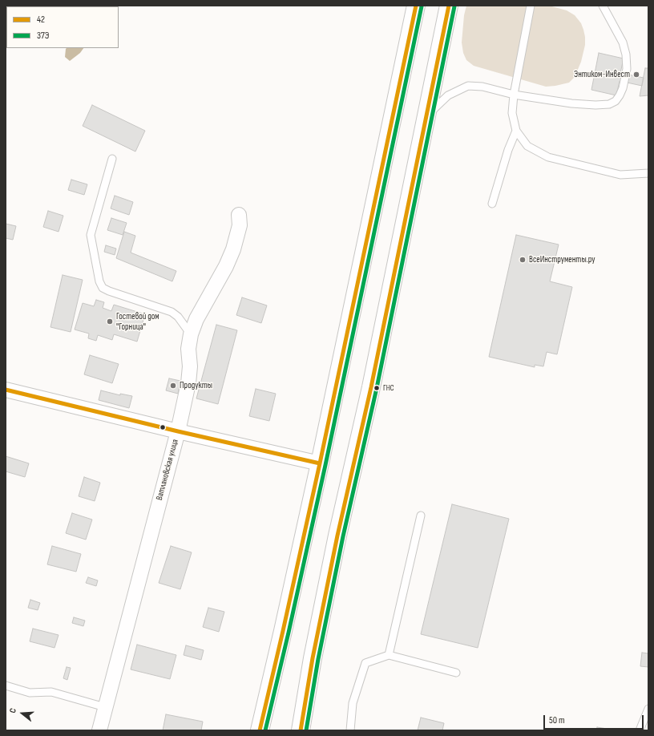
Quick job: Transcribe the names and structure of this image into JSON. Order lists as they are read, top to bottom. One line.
{"streets":{"street":["Ватлановская улица"]},"places":["Энтиком-Инвест","ВсеИнструменты.ру","Гостевой дом \"Горница\"","Продукты","ГНС"],"lines":["transit line 42","transit line 37Э"],"legend":["42","37Э"],"scale_bar":"50 m","north":"left"}
